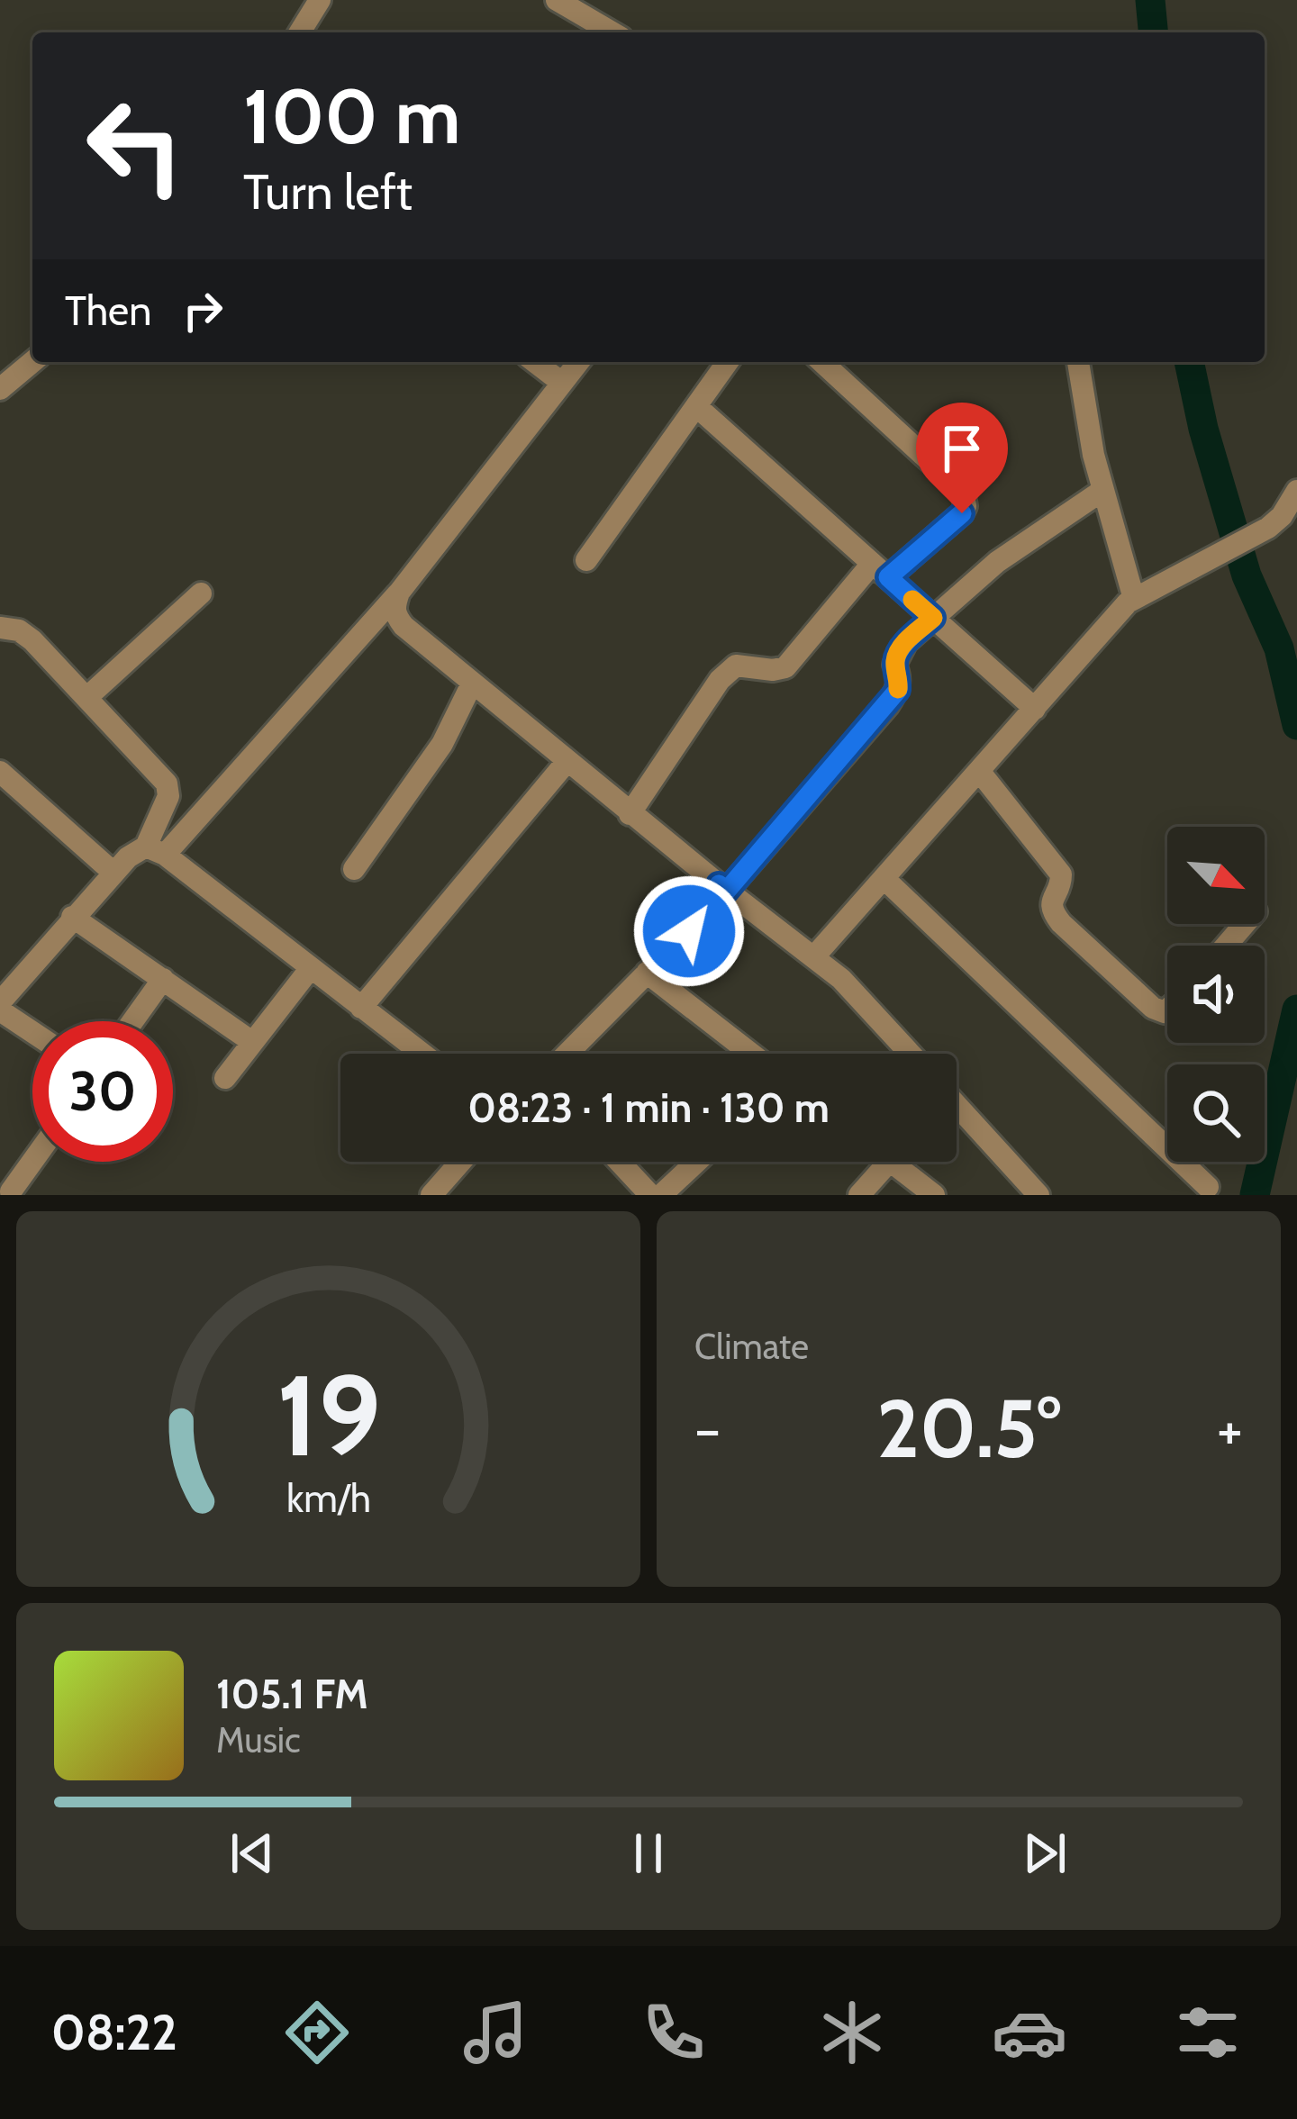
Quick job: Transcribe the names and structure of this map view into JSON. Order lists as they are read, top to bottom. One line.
{"north":"bottom right","page":{"turn":["100 m","Turn left"],"then":"Then","limit":"30","trip":"08:23 · 1 min · 130 m","tile":"Climate","heat":["−","20.5°","+"],"song":["105.1 FM","Music"],"tabs":"08:22","gauge":["19","km/h"]}}
